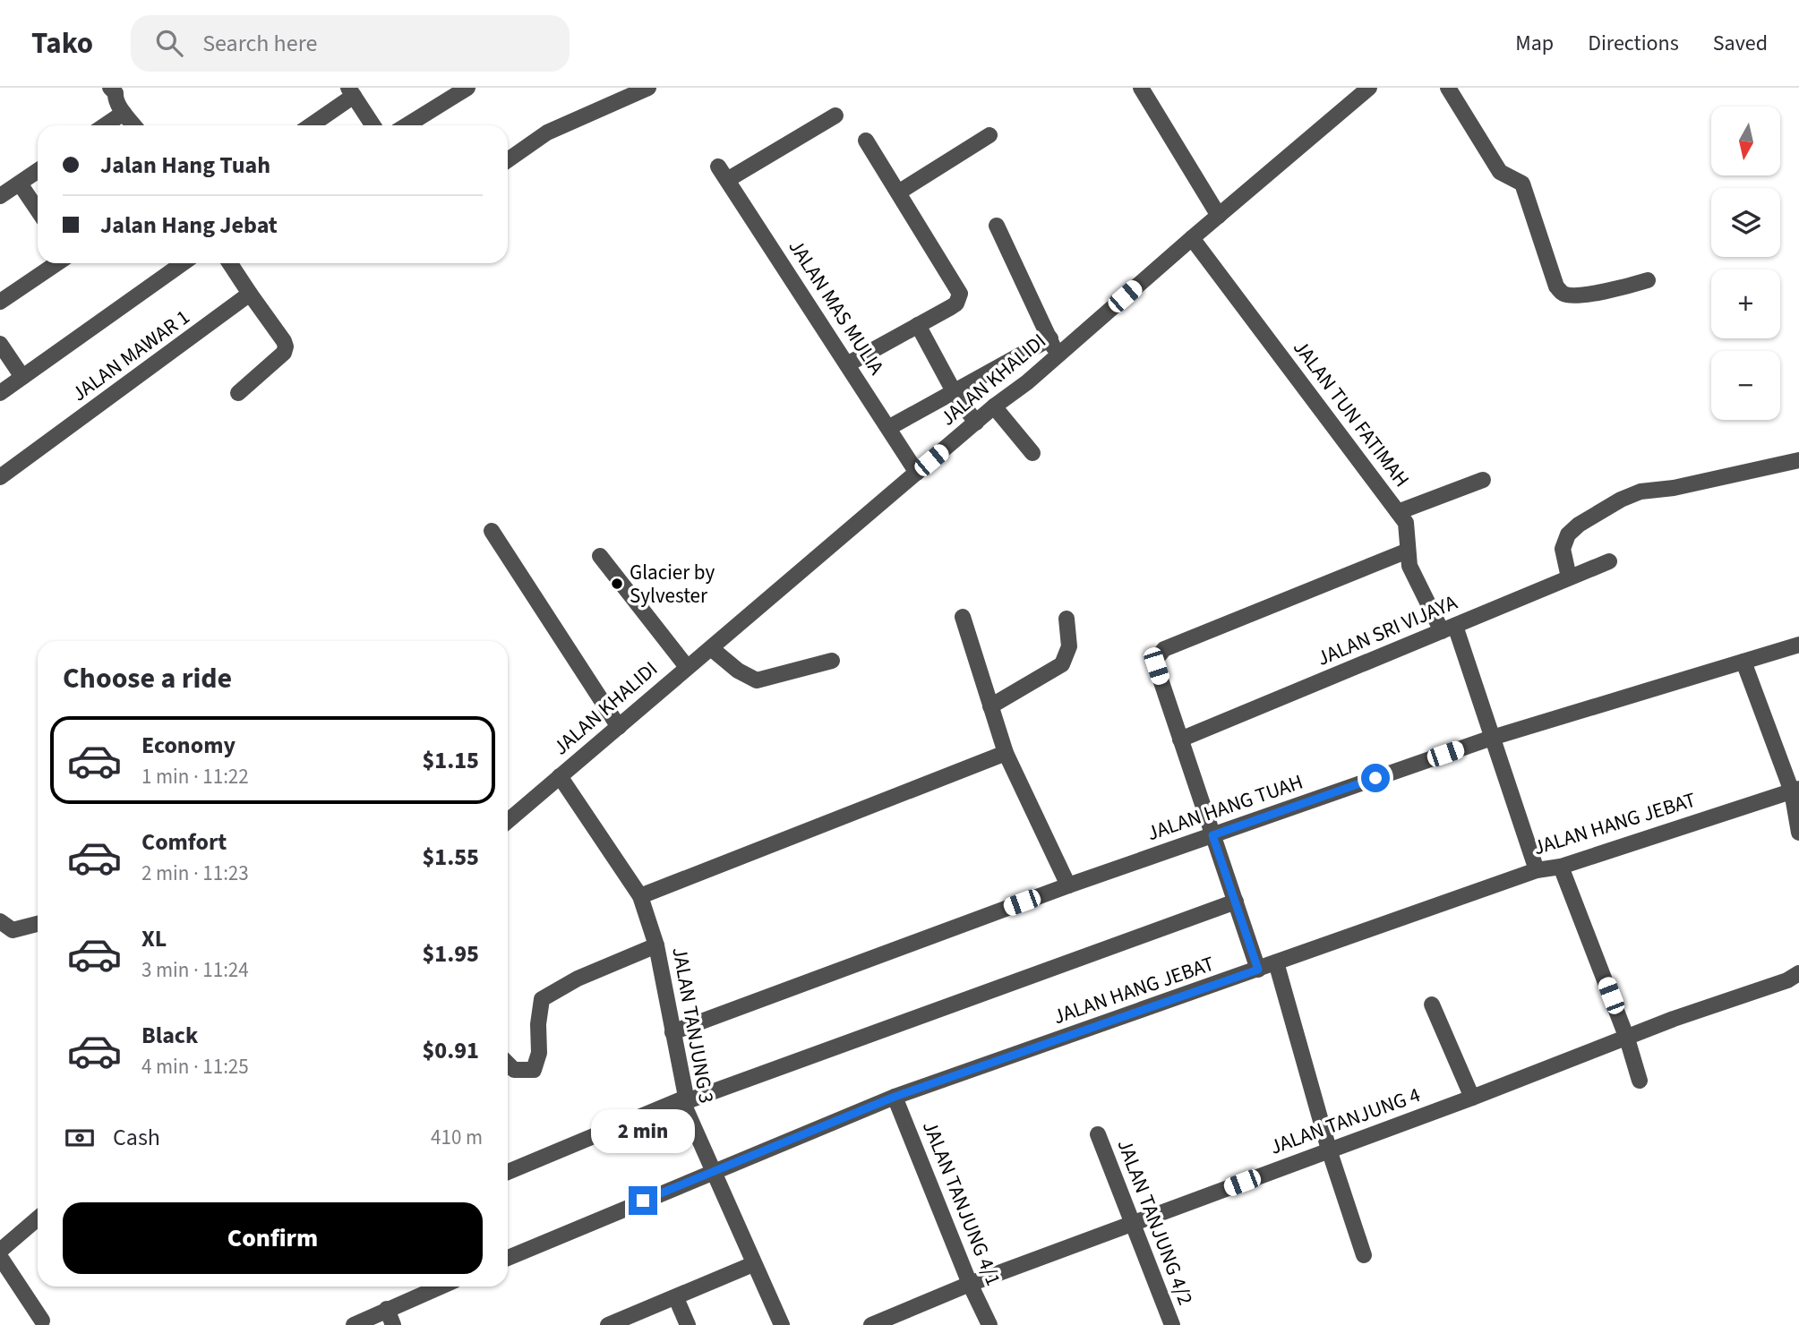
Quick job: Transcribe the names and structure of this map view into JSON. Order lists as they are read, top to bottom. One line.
{"streets":{"street":["JALAN MAS MULIA","JALAN MAWAR 1","JALAN KHALIDI","JALAN TUN FATIMAH","JALAN SRI VIJAYA","JALAN HANG TUAH","JALAN HANG JEBAT","JALAN TANJUNG 3","JALAN TANJUNG 4","JALAN TANJUNG 4/1","JALAN TANJUNG 4/2"]},"crossings":[["JALAN MAS MULIA","JALAN KHALIDI"],["JALAN KHALIDI","JALAN TUN FATIMAH"],["JALAN KHALIDI","JALAN TANJUNG 3"],["JALAN TUN FATIMAH","JALAN SRI VIJAYA"],["JALAN TUN FATIMAH","JALAN HANG TUAH"],["JALAN TUN FATIMAH","JALAN HANG JEBAT"],["JALAN HANG TUAH","JALAN TANJUNG 3"],["JALAN HANG JEBAT","JALAN TANJUNG 3"],["JALAN HANG JEBAT","JALAN TANJUNG 4/1"],["JALAN TANJUNG 4","JALAN TANJUNG 4/1"],["JALAN TANJUNG 4","JALAN TANJUNG 4/2"]],"places":["Glacier by Sylvester"],"north":"bottom","page":{"header":"Tako","search":"Search here","nav":["Map","Directions","Saved"],"map_buttons":["+","−"],"banner":["Jalan Hang Tuah","Jalan Hang Jebat"],"heading":"Choose a ride","list":[{"name":"Economy","note":"1 min · 11:22","value":"$1.15"},{"name":"Comfort","note":"2 min · 11:23","value":"$1.55"},{"name":"XL","note":"3 min · 11:24","value":"$1.95"},{"name":"Black","note":"4 min · 11:25","value":"$0.91"}],"pay":["Cash","410 m"],"bubble":"2 min","buttons":"Confirm"}}
